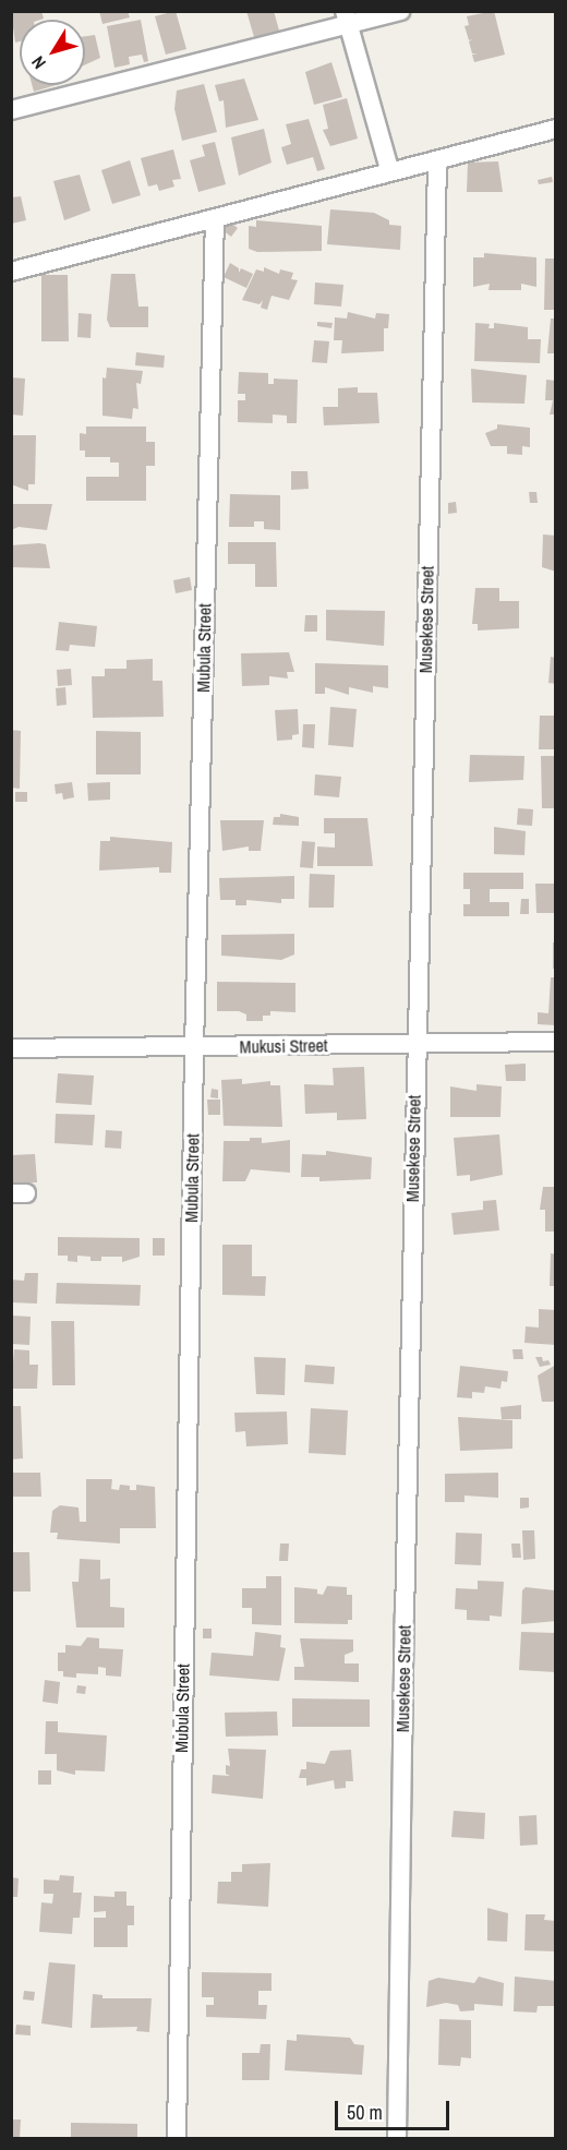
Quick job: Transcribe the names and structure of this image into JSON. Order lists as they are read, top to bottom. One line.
{"streets":{"street":["Musekese Street","Mubula Street","Mukusi Street"]},"crossings":[["Musekese Street","Mukusi Street"],["Mubula Street","Mukusi Street"]],"scale_bar":"50 m","north":"bottom left"}
